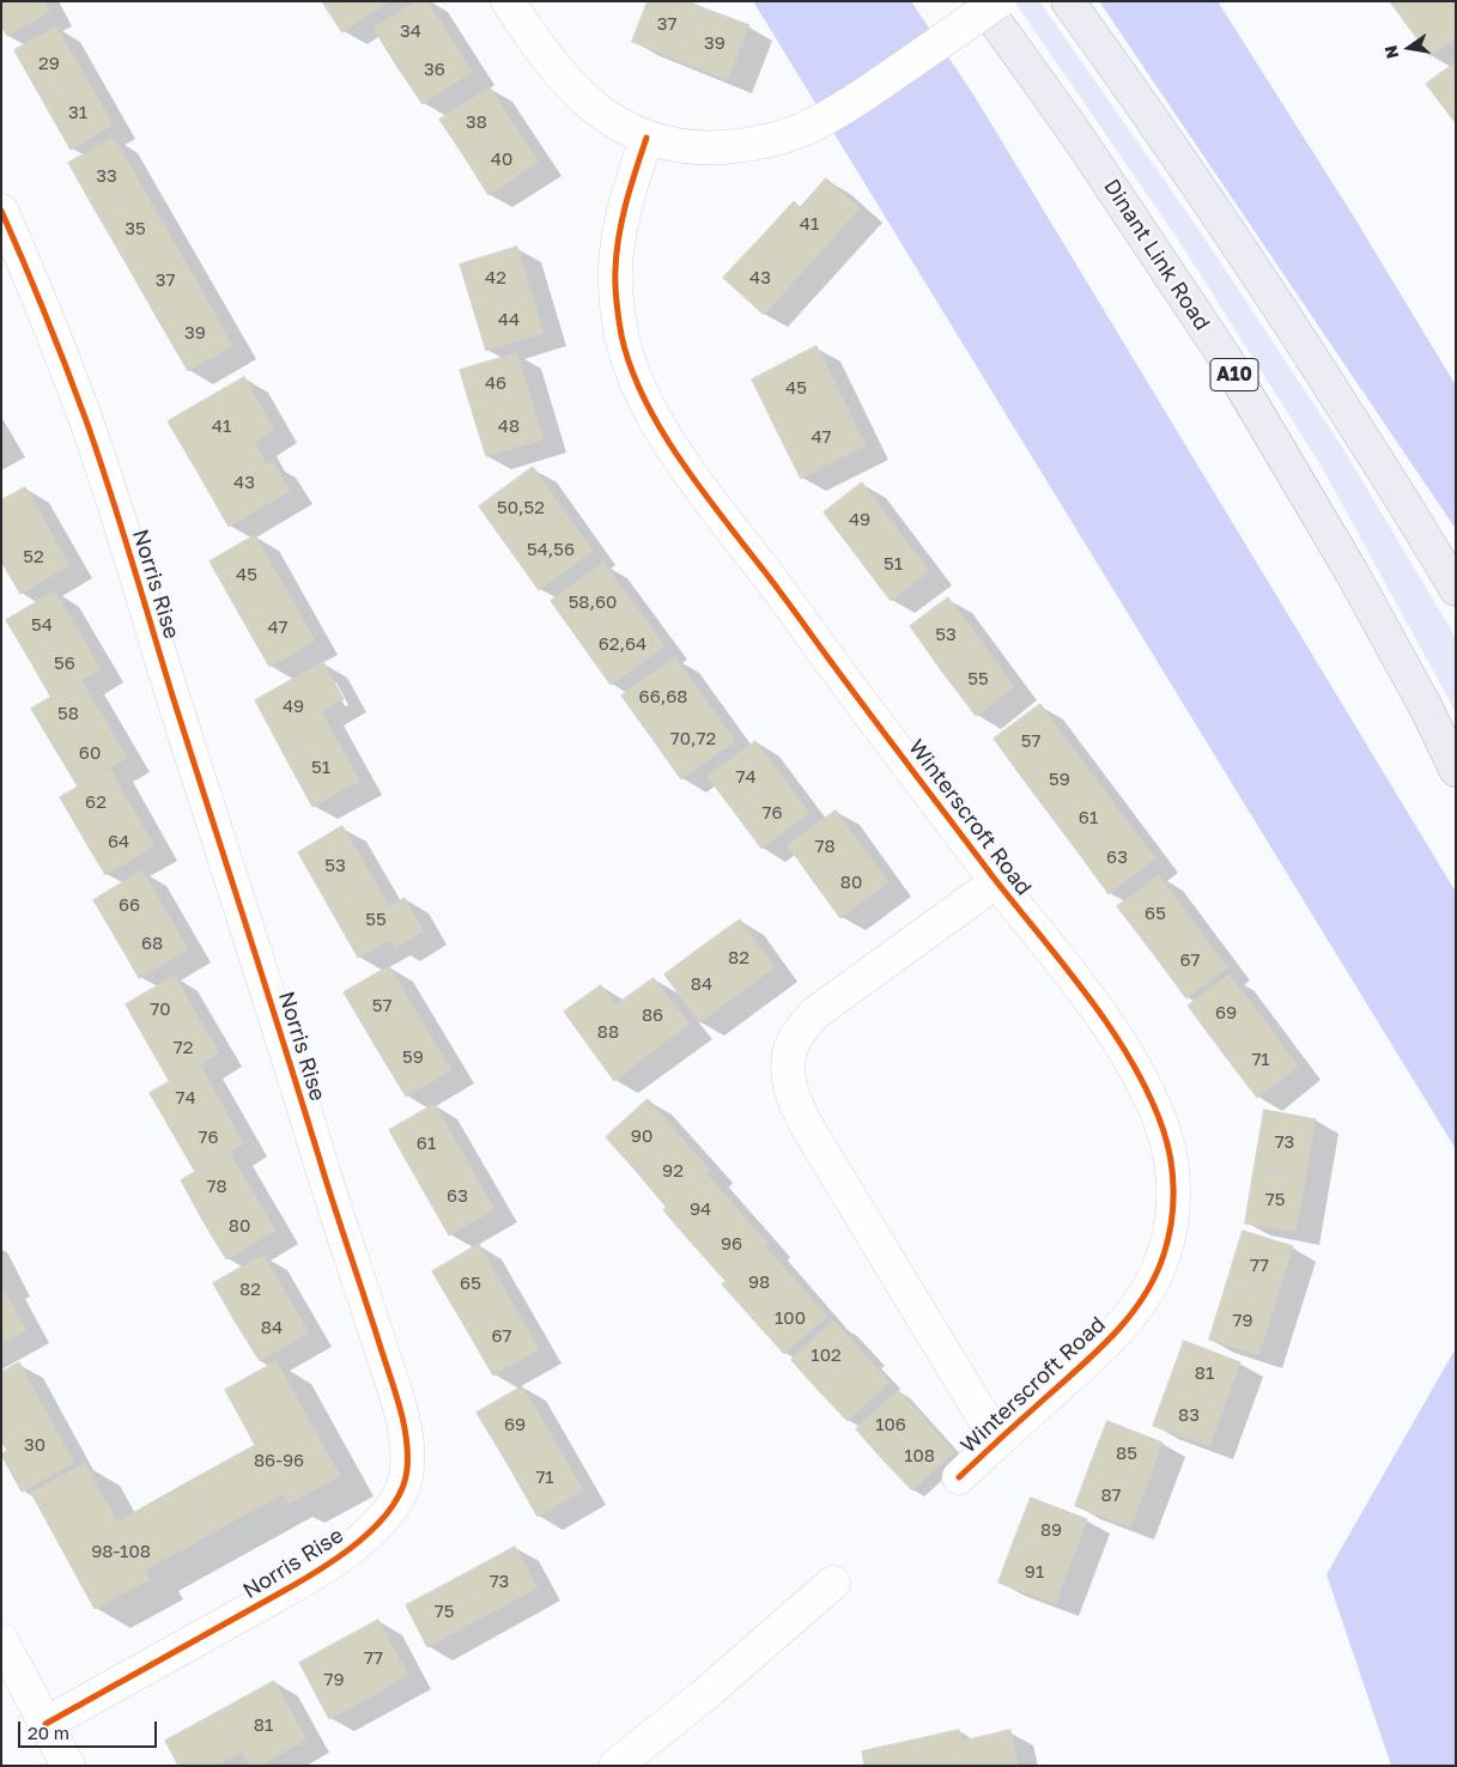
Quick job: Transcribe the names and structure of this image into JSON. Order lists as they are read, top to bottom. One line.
{"streets":{"main road":["Dinant Link Road","A10"],"street":["Norris Rise","Winterscroft Road"]},"house_numbers":["37","34","39","29","36","31","38","40","33","41","35","42","43","37","44","39","46","45","41","48","47","43","50,52","49","54,56","52","51","45","58,60","54","47","53","62,64","56","55","66,68","49","58","70,72","57","60","51","74","59","62","76","61","64","78","63","53","80","66","65","55","68","82","67","84","57","70","69","86","88","72","59","71","74","90","76","73","61","92","78","63","75","94","80","96","77","98","65","82","100","79","84","67","102","81","83","69","106","30","85","108","86-96","71","87","89","98-108","91","73","75","77","79","81"],"scale_bar":"20 m","north":"left"}
